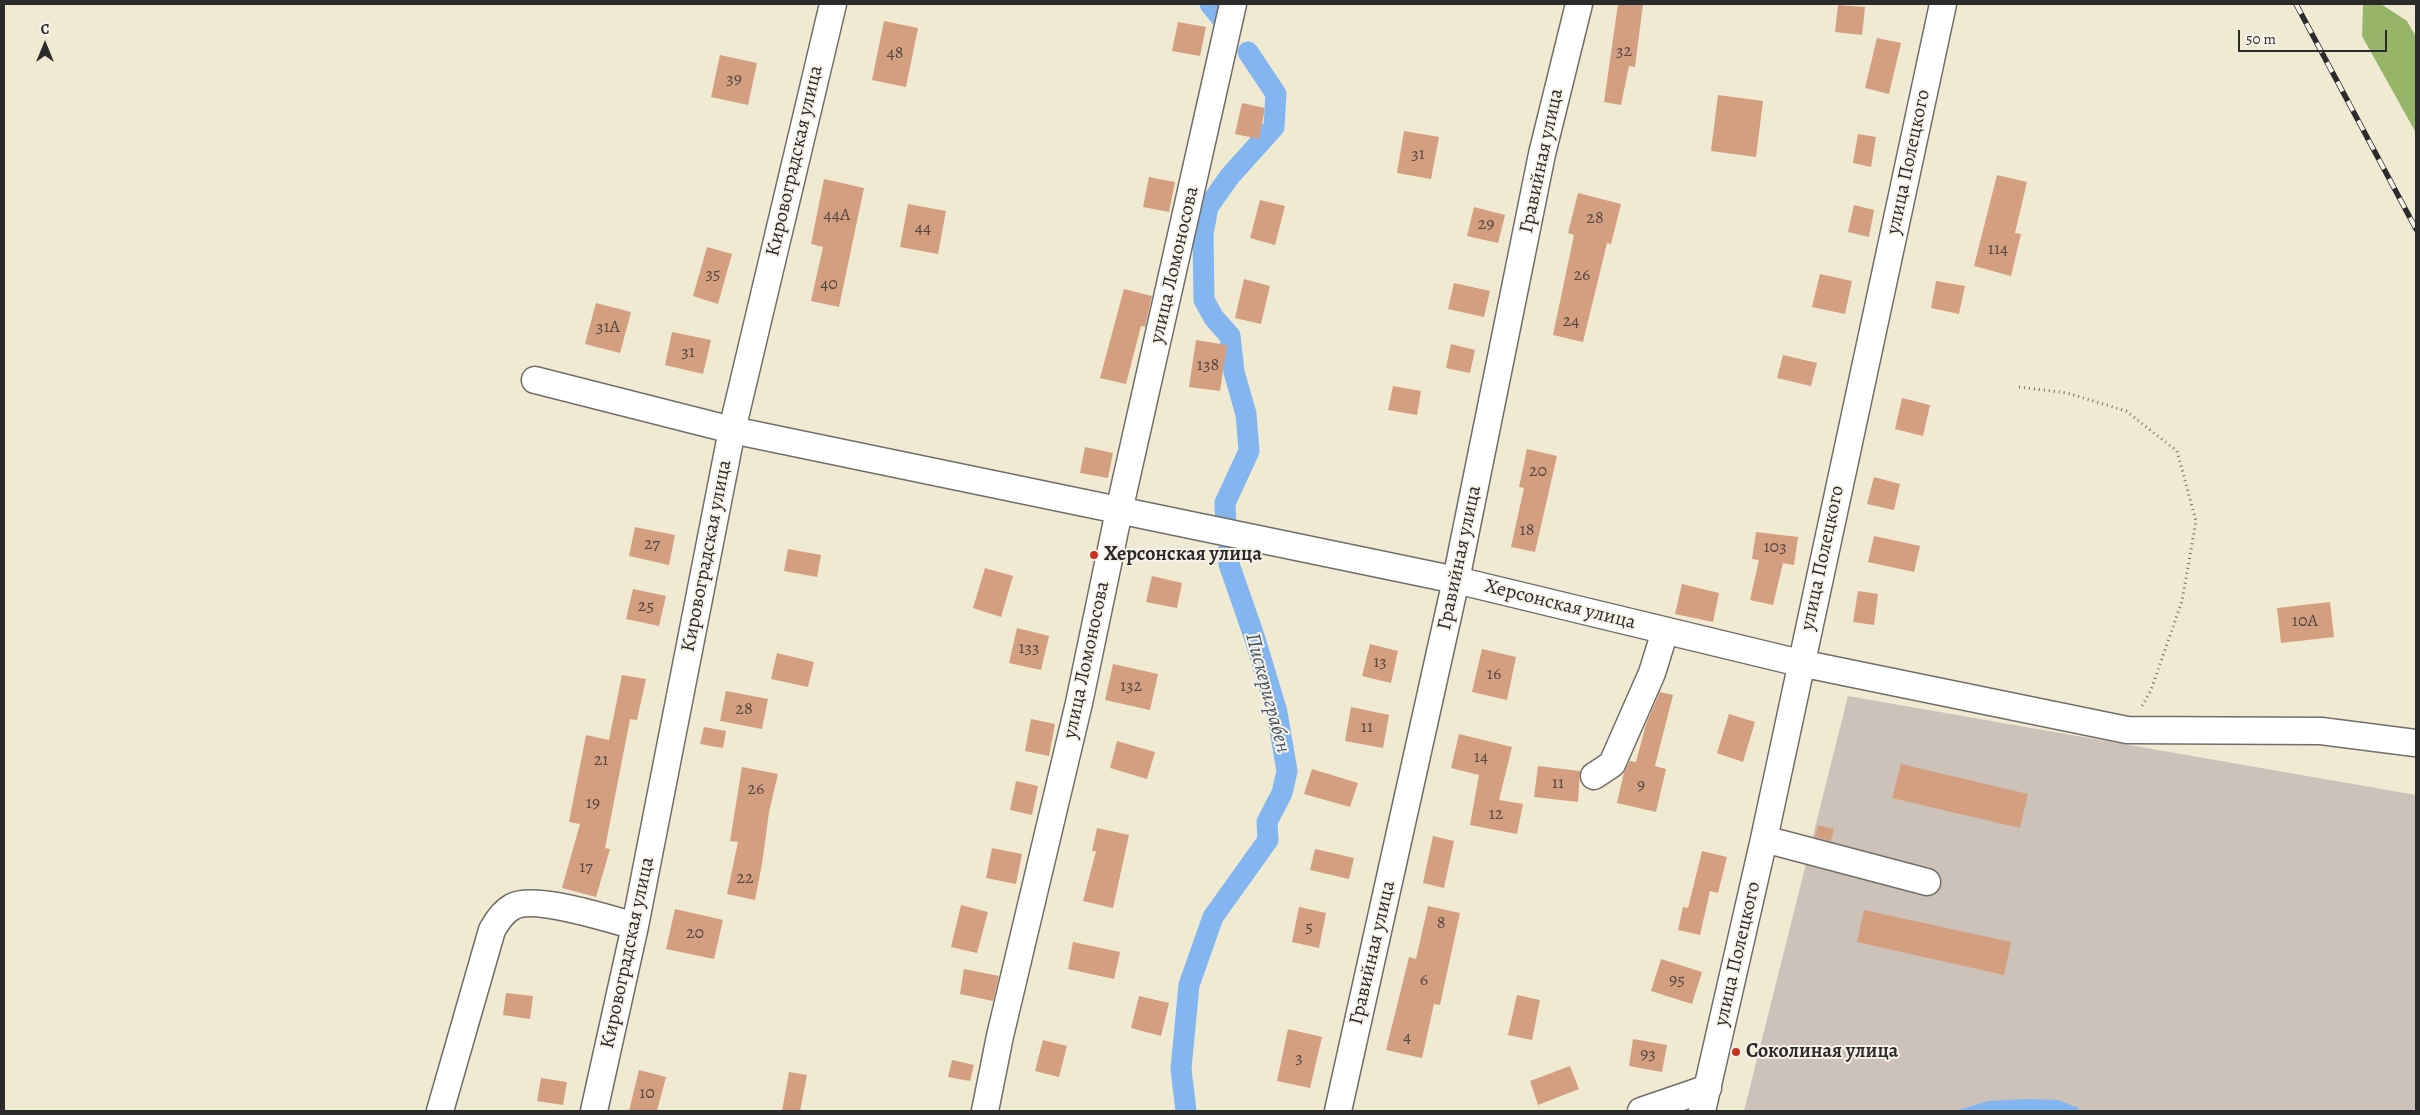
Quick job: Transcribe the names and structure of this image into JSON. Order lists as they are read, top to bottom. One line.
{"streets":{"street":["Кировоградская улица","Гравийная улица","улица Полецкого","улица Ломоносова","Херсонская улица"]},"crossings":[["Кировоградская улица","Херсонская улица"],["Гравийная улица","Херсонская улица"],["улица Полецкого","Херсонская улица"],["улица Ломоносова","Херсонская улица"]],"water":["Пискериграбен"],"places":["Херсонская улица","Соколиная улица"],"house_numbers":["32","48","39","31","44А","28","29","44","114","35","26","40","24","31А","31","138","20","18","27","103","25","10А","133","13","16","132","28","11","14","21","11","9","26","19","12","17","22","8","5","20","6","95","4","93","3","10"],"scale_bar":"50 m","north":"top"}
